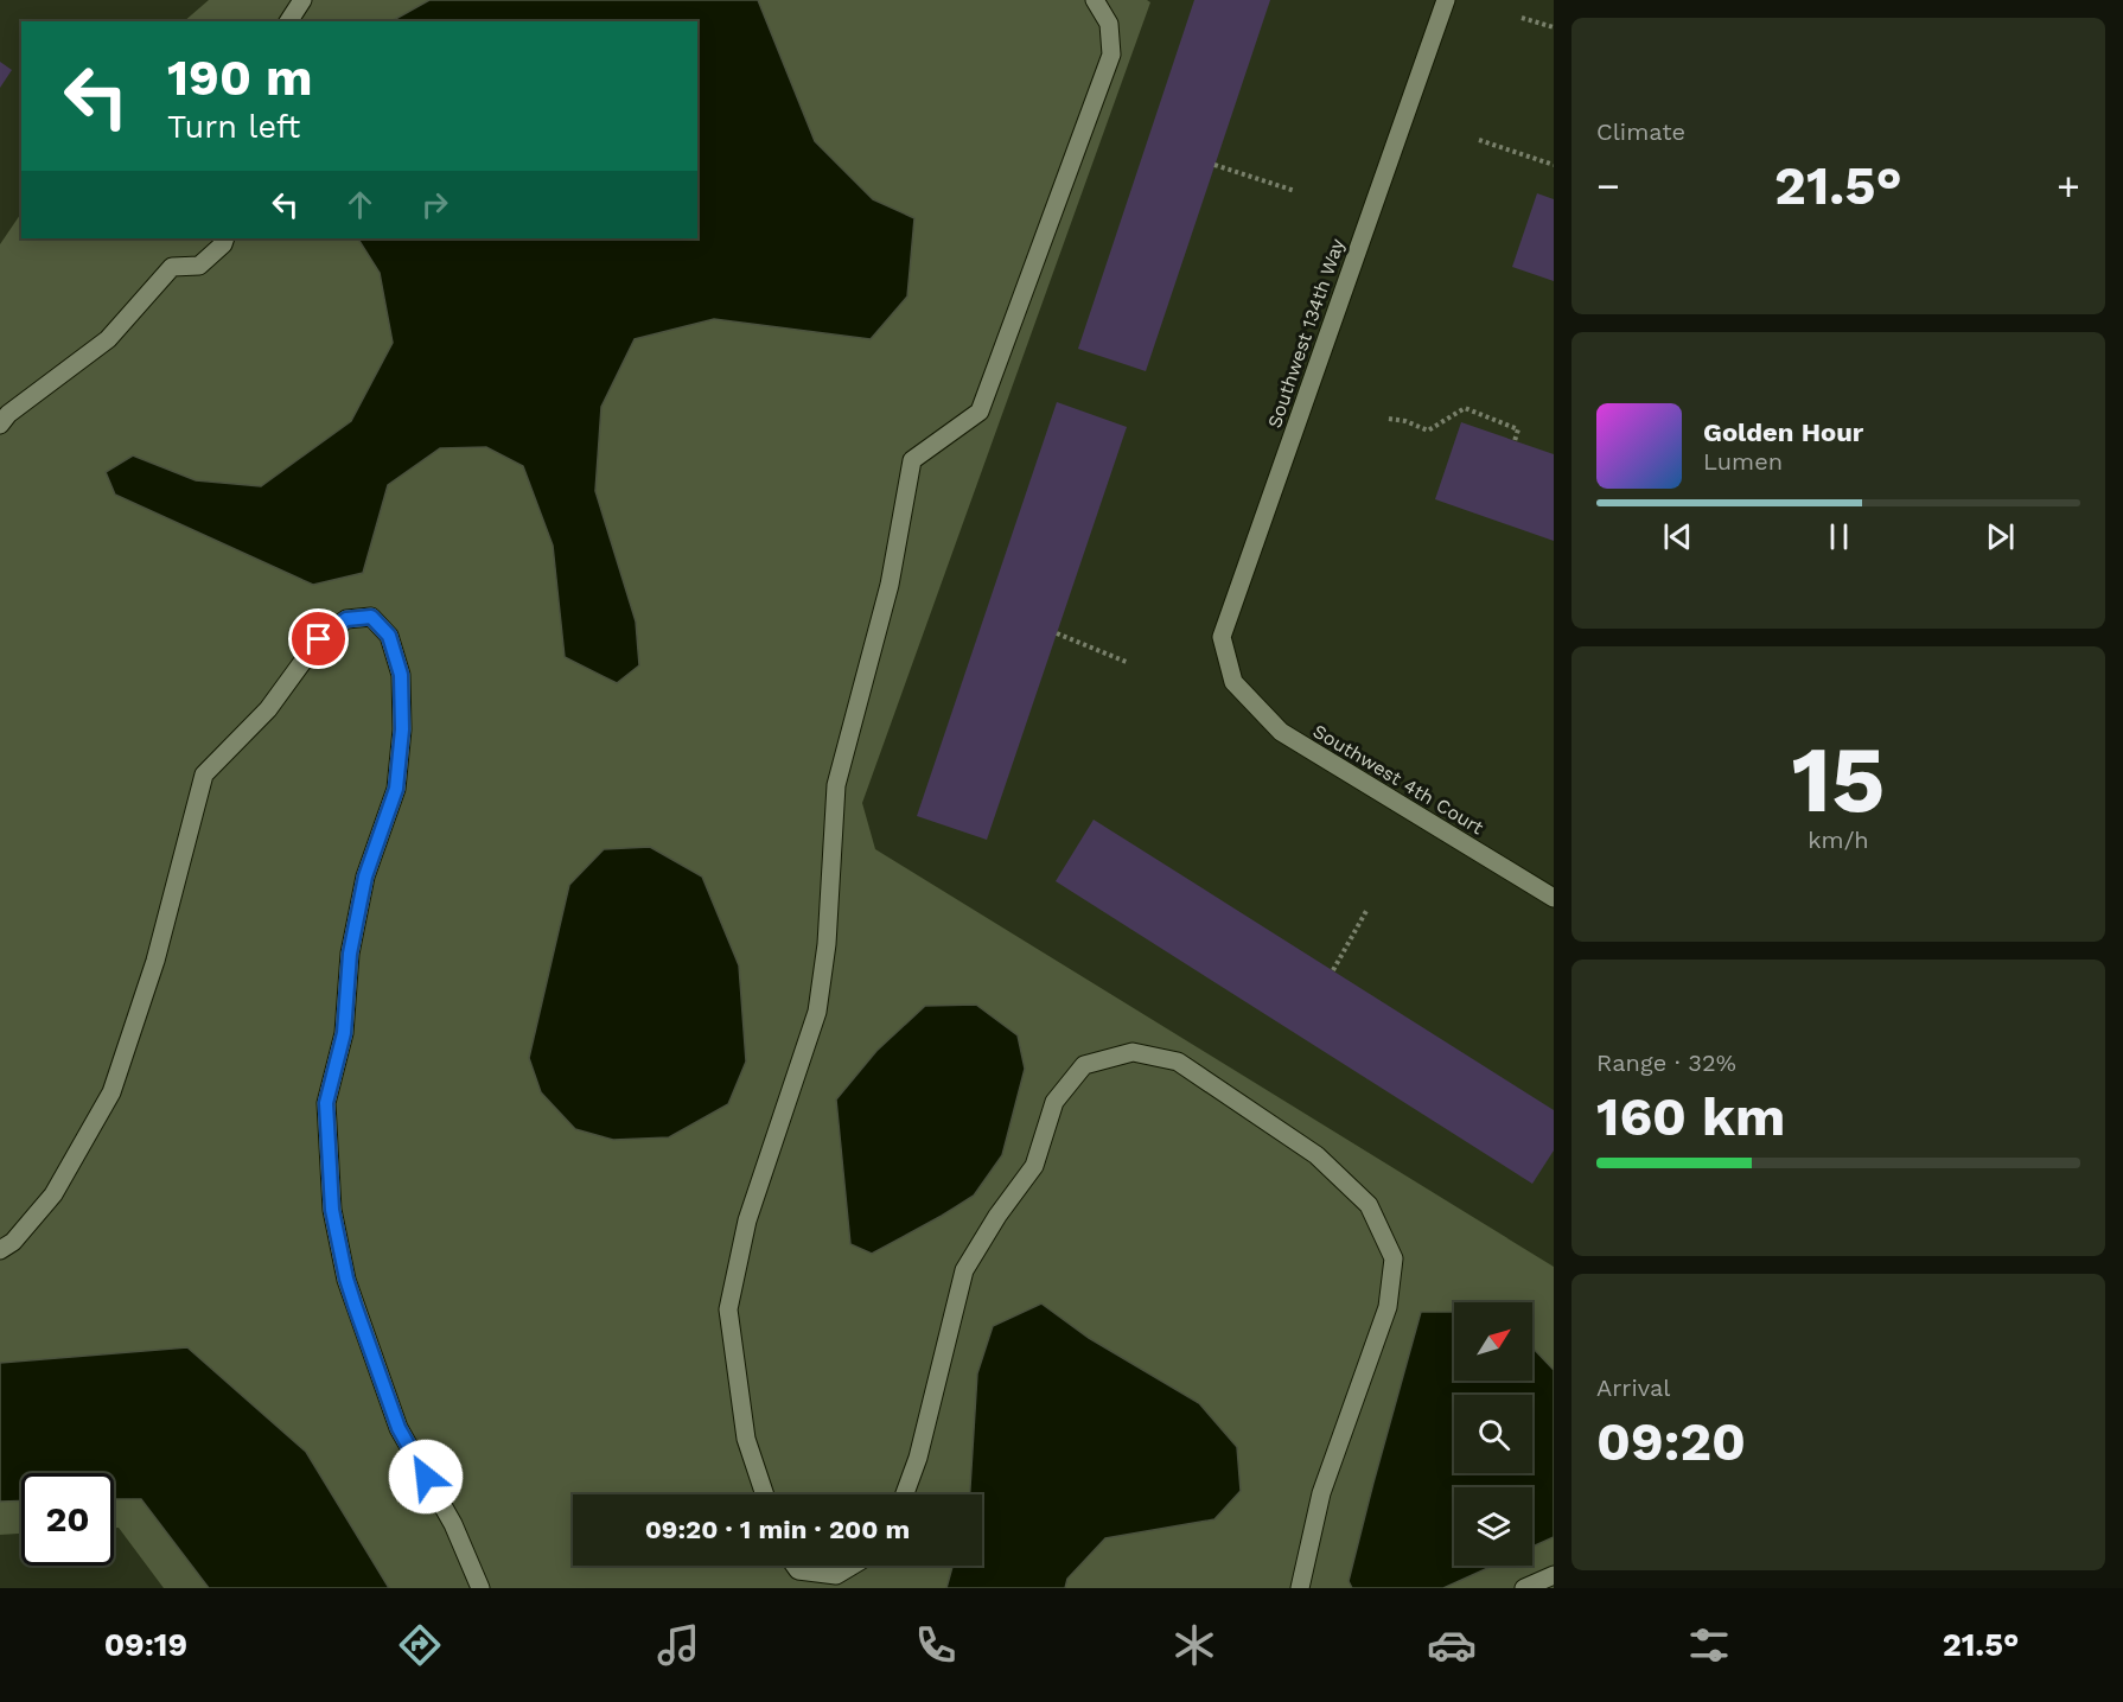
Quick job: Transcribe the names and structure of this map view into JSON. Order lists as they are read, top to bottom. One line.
{"streets":{"street":["Southwest 134th Way","Southwest 4th Court"]},"crossings":[["Southwest 134th Way","Southwest 4th Court"]],"north":"top right","page":{"tile":["Climate",["15","km/h"],["Range · 32%","160 km"],["Arrival","09:20"]],"turn":["190 m","Turn left"],"heat":["−","21.5°","+"],"song":["Golden Hour","Lumen"],"limit":"20","trip":"09:20 · 1 min · 200 m","tabs":["09:19","21.5°"]}}
